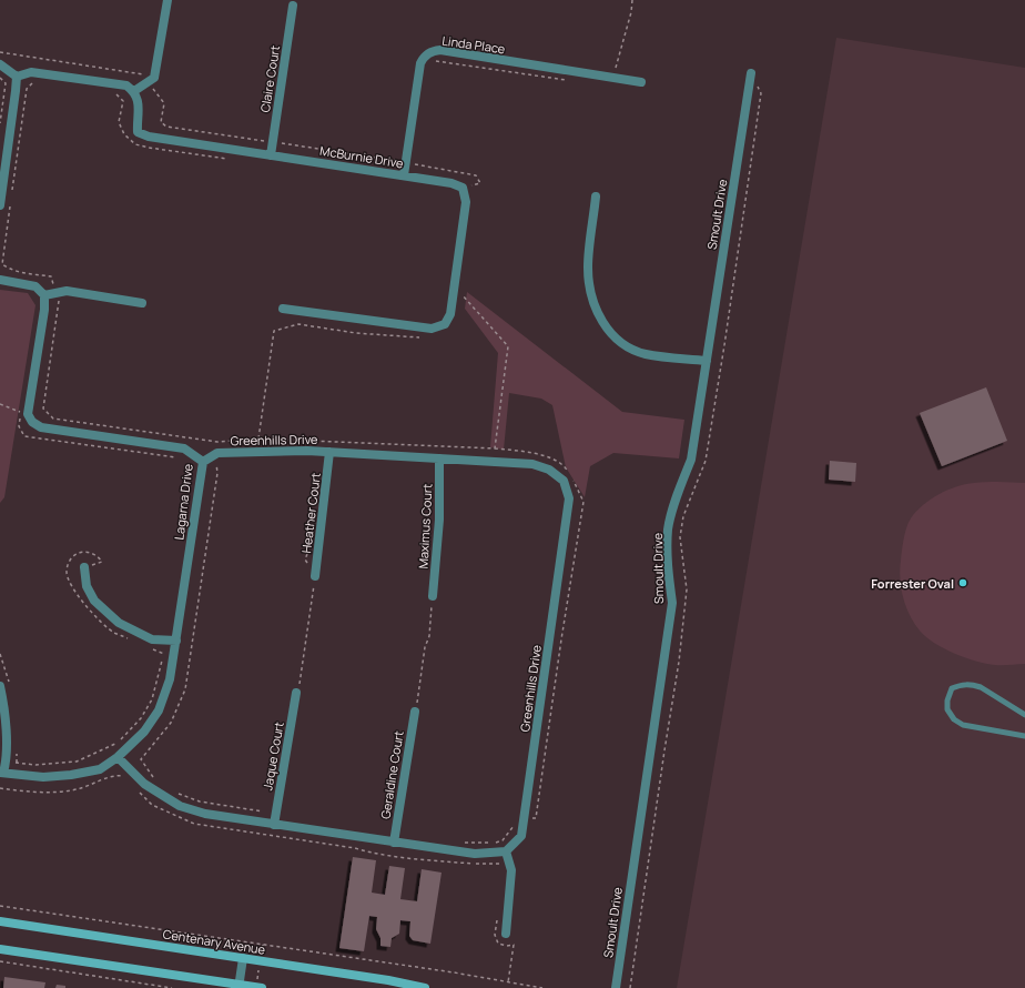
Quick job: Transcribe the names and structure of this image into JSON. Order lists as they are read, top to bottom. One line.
{"streets":{"street":["Linda Place","Claire Court","McBurnie Drive","Smoult Drive","Greenhills Drive","Lagarna Drive","Heather Court","Maximus Court","Jaque Court","Geraldine Court","Centenary Avenue"]},"crossings":[["Claire Court","McBurnie Drive"],["Greenhills Drive","Lagarna Drive"],["Greenhills Drive","Heather Court"],["Greenhills Drive","Maximus Court"]],"places":["Forrester Oval"]}
